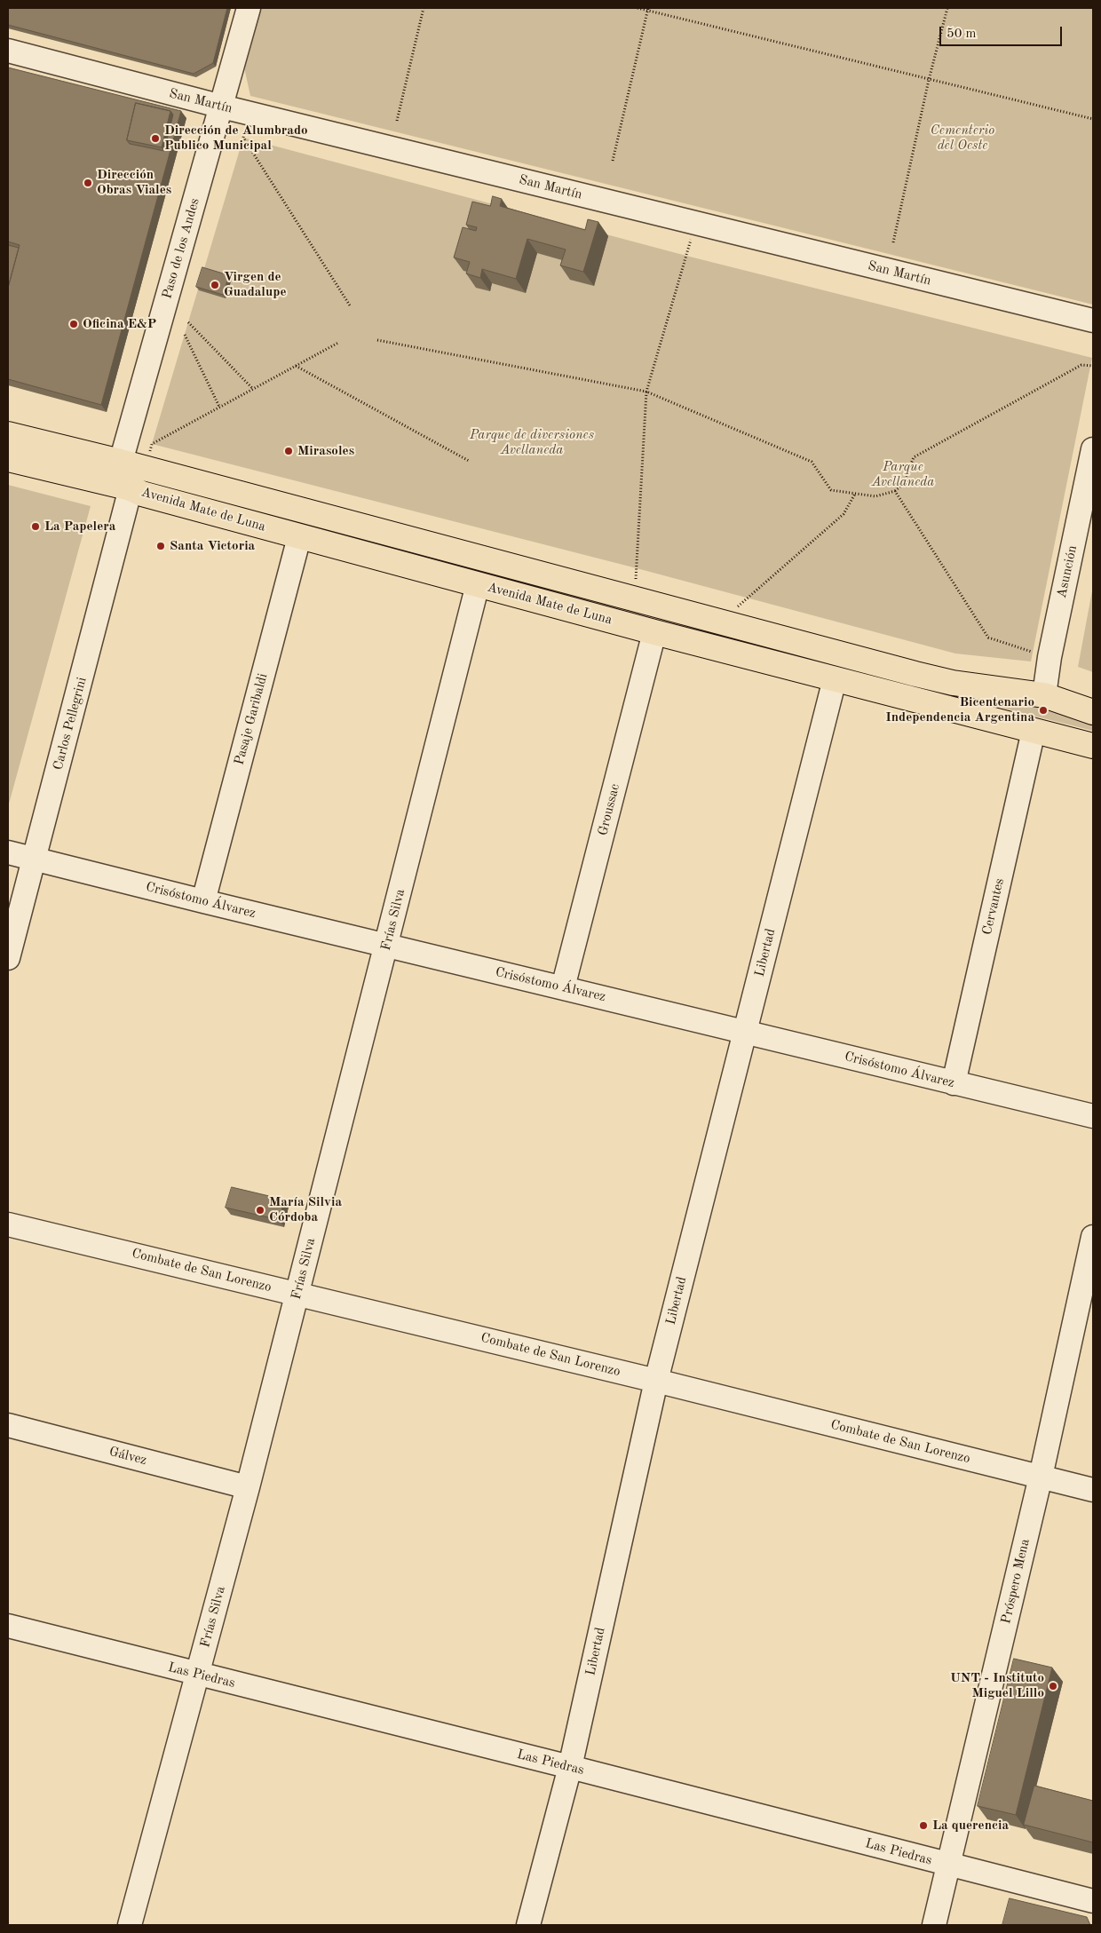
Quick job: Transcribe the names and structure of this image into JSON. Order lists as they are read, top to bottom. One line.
{"streets":{"main road":["Avenida Mate de Luna"],"street":["San Martín","Paso de los Andes","Asunción","Pasaje Garibaldi","Carlos Pellegrini","Groussac","Crisóstomo Álvarez","Cervantes","Frías Silva","Libertad","Combate de San Lorenzo","Gálvez","Próspero Mena","Las Piedras"]},"crossings":[["San Martín","Paso de los Andes"],["Paso de los Andes","Avenida Mate de Luna"],["Avenida Mate de Luna","Asunción"],["Avenida Mate de Luna","Pasaje Garibaldi"],["Avenida Mate de Luna","Carlos Pellegrini"],["Avenida Mate de Luna","Groussac"],["Avenida Mate de Luna","Cervantes"],["Avenida Mate de Luna","Frías Silva"],["Avenida Mate de Luna","Libertad"],["Pasaje Garibaldi","Crisóstomo Álvarez"],["Carlos Pellegrini","Crisóstomo Álvarez"],["Groussac","Crisóstomo Álvarez"],["Crisóstomo Álvarez","Cervantes"],["Crisóstomo Álvarez","Frías Silva"],["Crisóstomo Álvarez","Libertad"],["Frías Silva","Combate de San Lorenzo"],["Frías Silva","Gálvez"],["Frías Silva","Las Piedras"],["Libertad","Combate de San Lorenzo"],["Libertad","Las Piedras"],["Combate de San Lorenzo","Próspero Mena"],["Próspero Mena","Las Piedras"]],"parks":["Cementerio del Oeste","Parque de diversiones Avellaneda","Parque Avellaneda"],"places":["Dirección de Alumbrado Publico Municipal","Dirección Obras Viales","Virgen de Guadalupe","Oficina E&P","Mirasoles","La Papelera","Santa Victoria","Bicentenario Independencia Argentina","María Silvia Córdoba","UNT - Instituto Miguel Lillo","La querencia"],"scale_bar":"50 m"}
